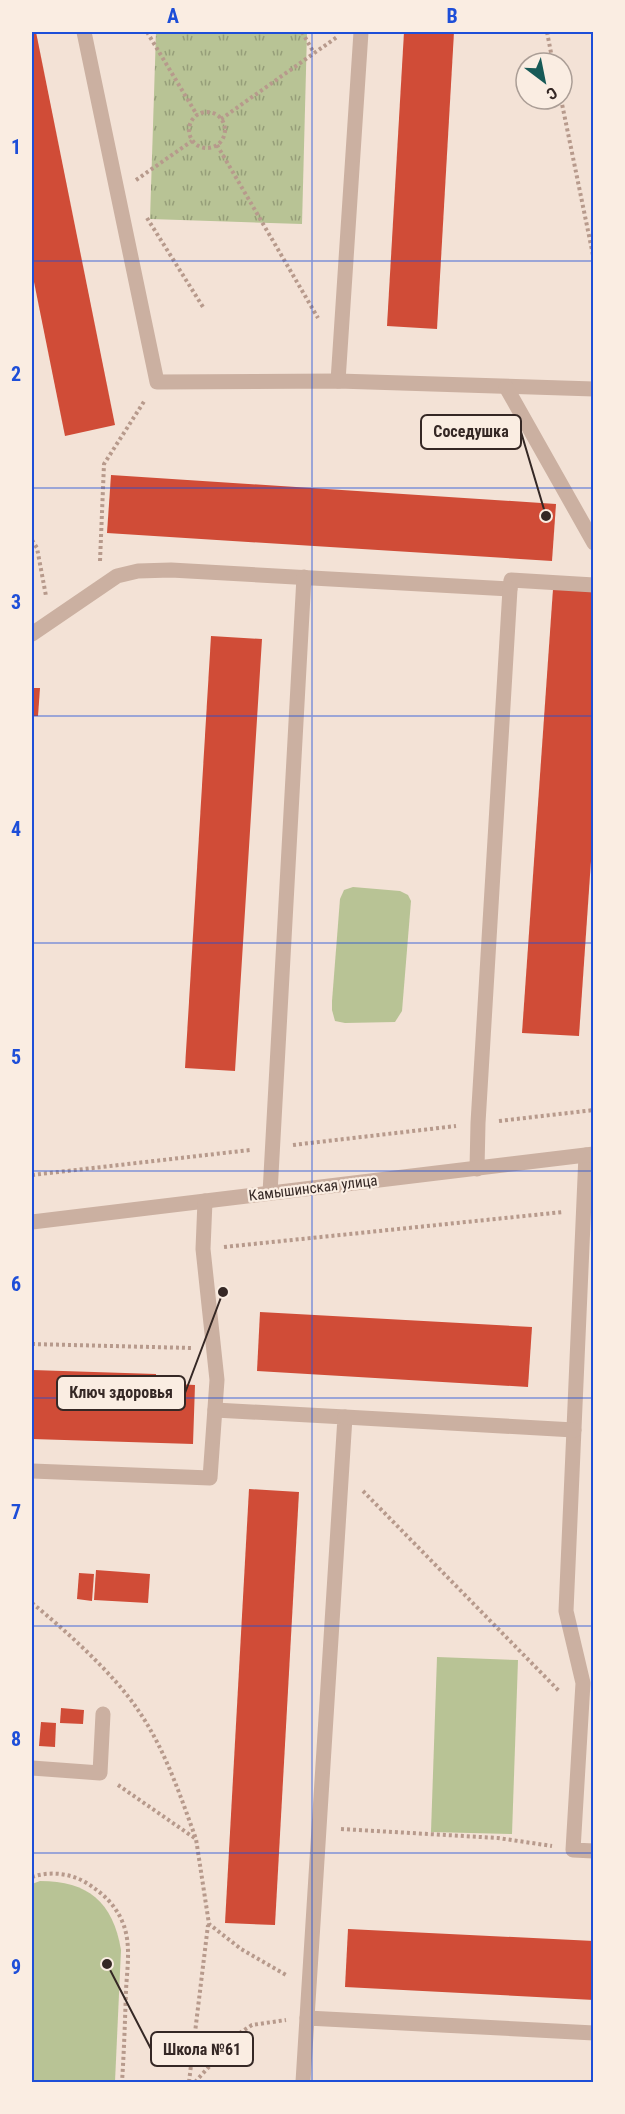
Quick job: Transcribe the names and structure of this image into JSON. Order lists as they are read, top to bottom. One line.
{"streets":{"street":["Камышинская улица"]},"places":["Соседушка","Ключ здоровья","Школа №61"],"north":"bottom right","grid":{"columns":["A","B"],"rows":["1","2","3","4","5","6","7","8","9"]}}
